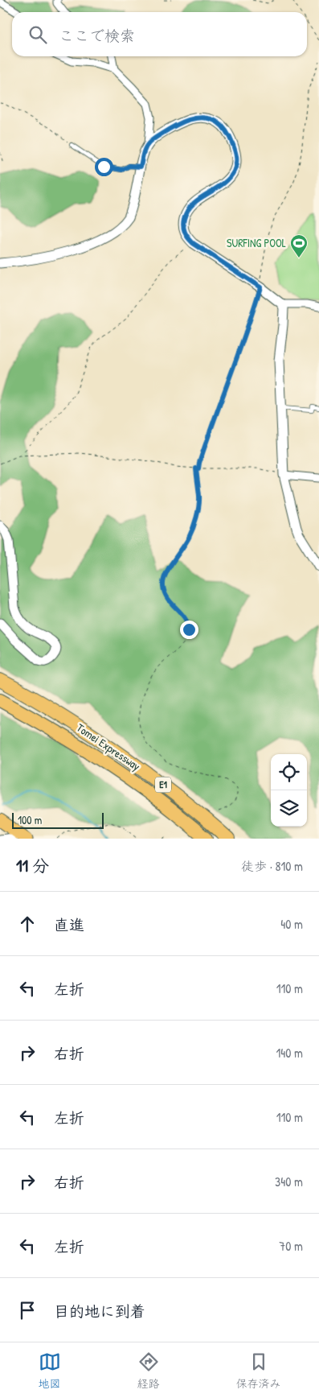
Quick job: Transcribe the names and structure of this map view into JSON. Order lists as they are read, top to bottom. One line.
{"streets":{"highway":["Tomei Expressway","E1"]},"places":{"sports":["SURFING POOL"]},"scale_bar":"100 m","page":{"search":"ここで検索","scale":"100 m","heading":["11 分","徒歩 · 810 m"],"list":[["直進","40 m"],["左折","110 m"],["右折","140 m"],["左折","110 m"],["右折","340 m"],["左折","70 m"],"目的地に到着"],"nav":["地図","経路","保存済み"]}}
